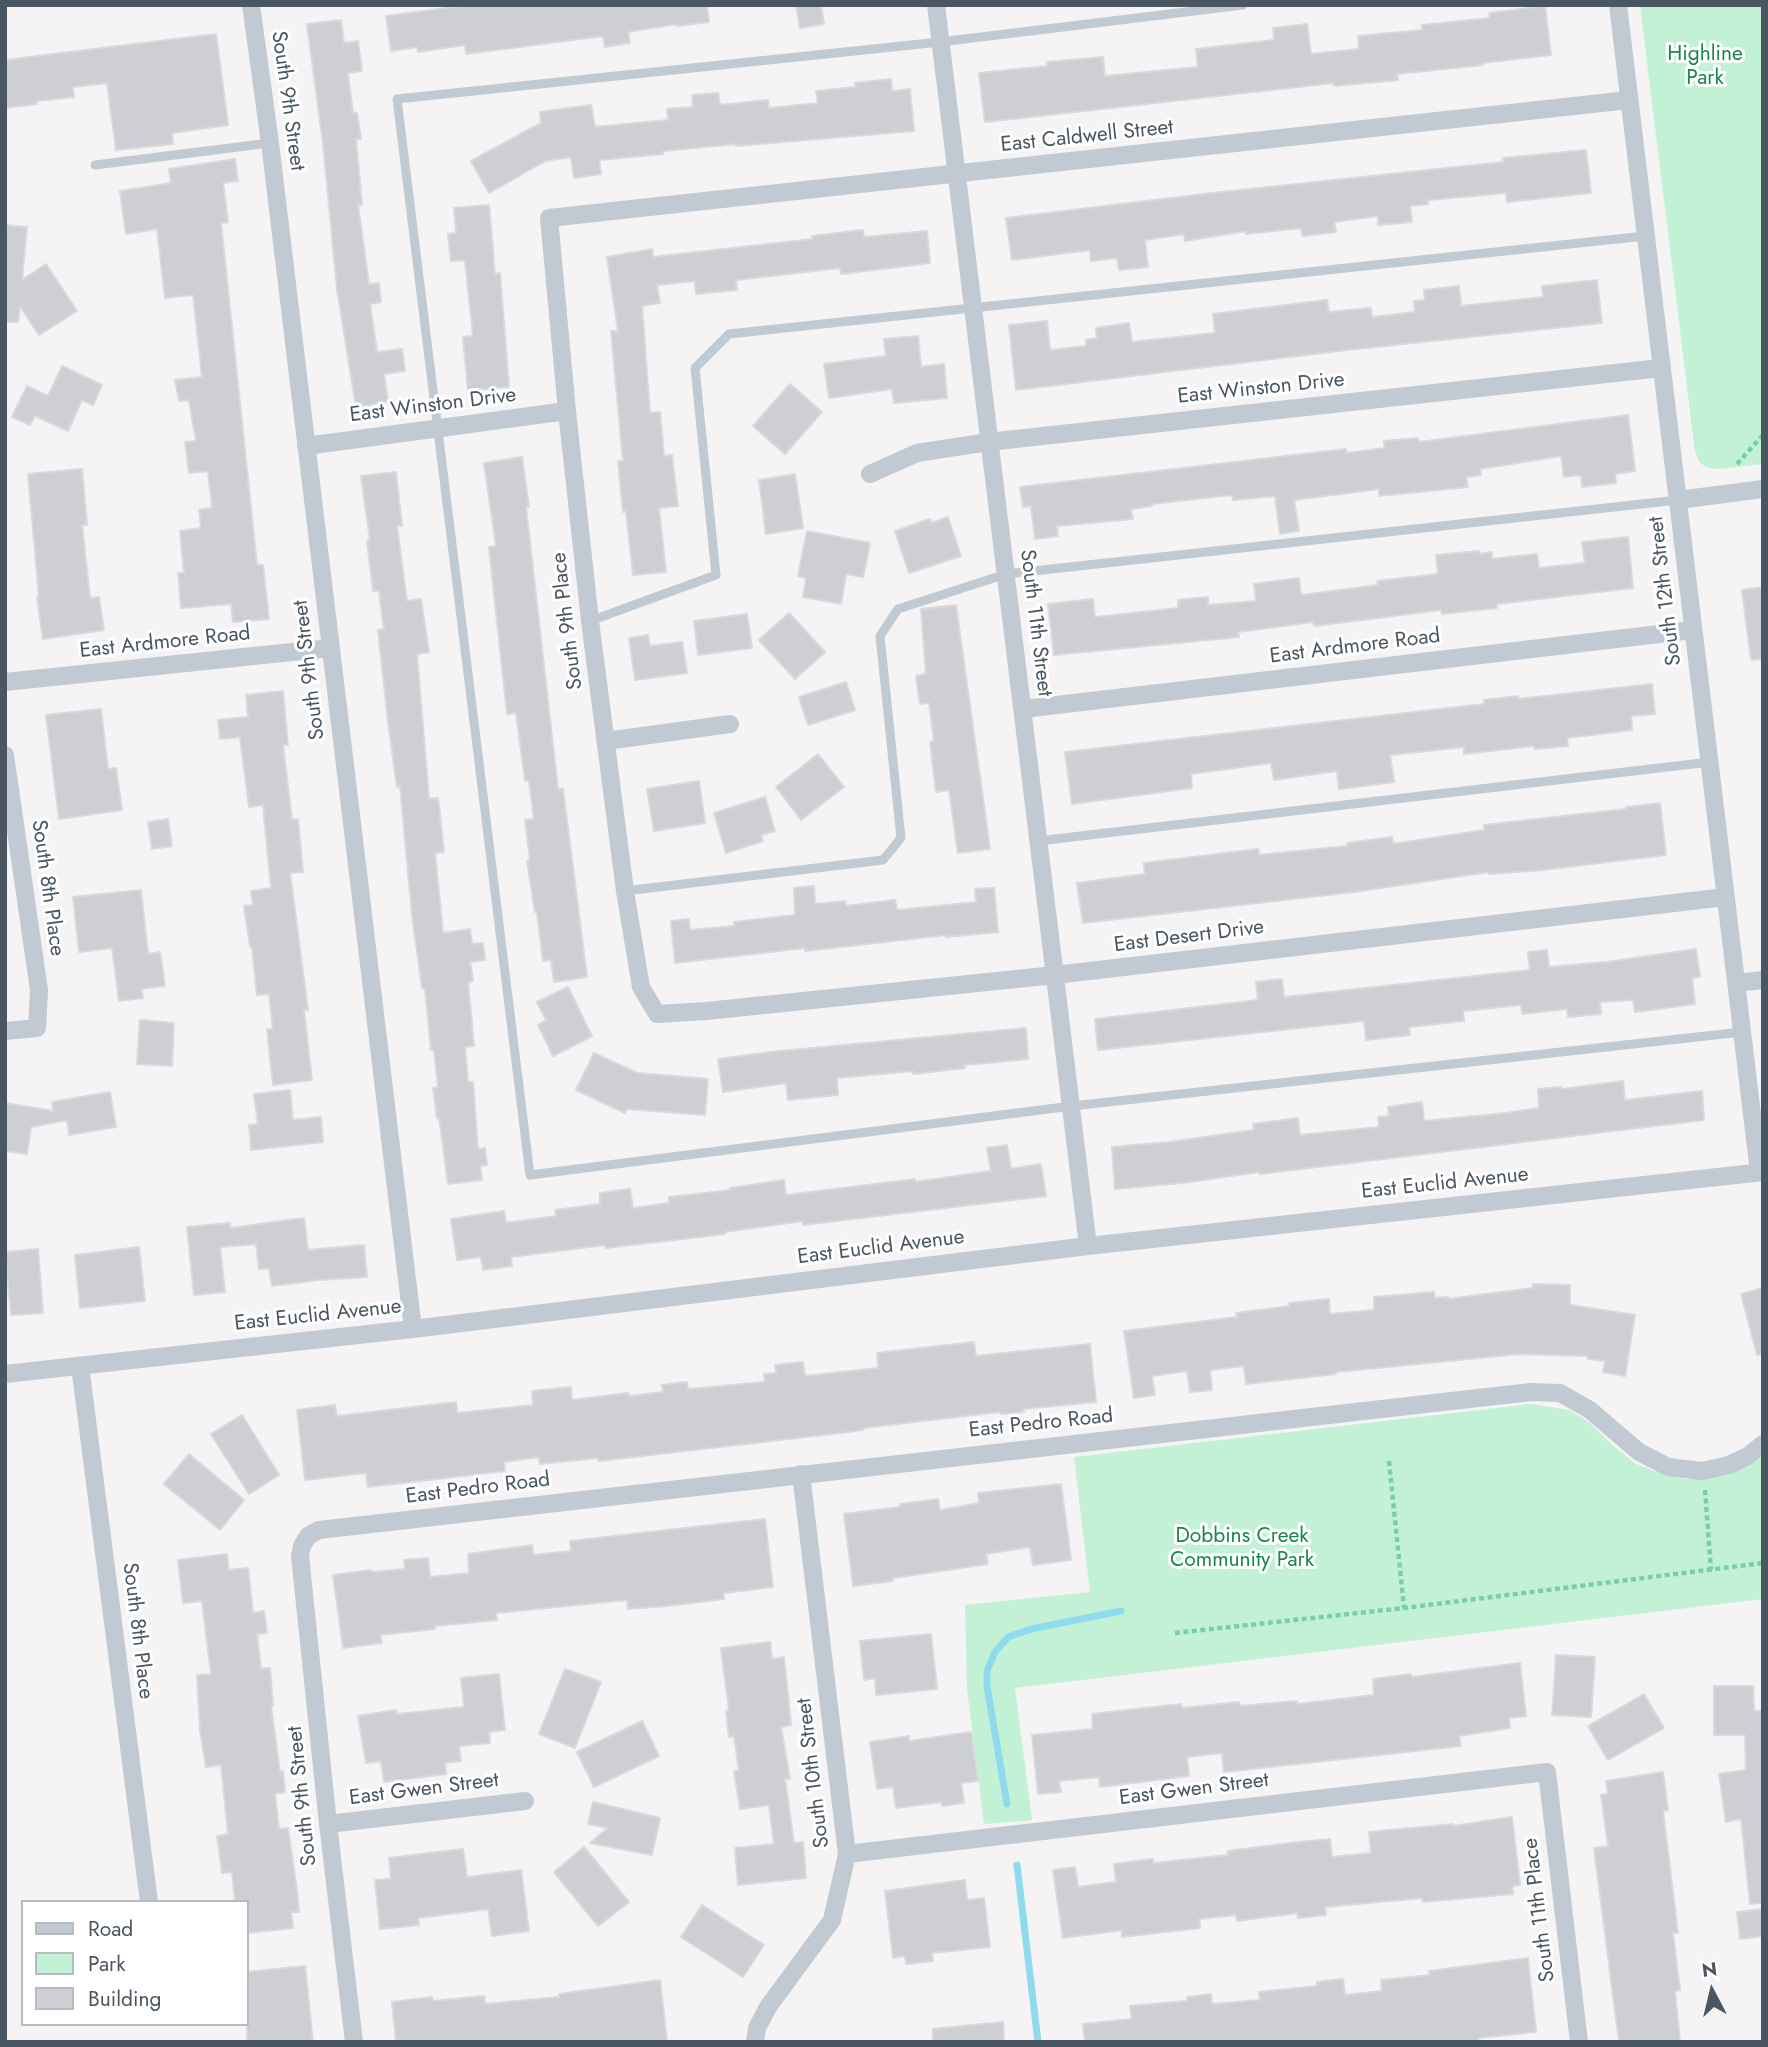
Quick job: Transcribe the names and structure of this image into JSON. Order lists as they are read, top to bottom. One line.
{"streets":{"street":["South 9th Street","East Caldwell Street","East Winston Drive","South 12th Street","South 9th Place","South 11th Street","East Ardmore Road","South 8th Place","East Desert Drive","East Euclid Avenue","East Pedro Road","South 10th Street","East Gwen Street","South 11th Place"]},"crossings":[["South 9th Street","East Winston Drive"],["South 9th Street","East Ardmore Road"],["South 9th Street","East Euclid Avenue"],["South 9th Street","East Pedro Road"],["South 9th Street","East Gwen Street"],["East Caldwell Street","South 12th Street"],["East Caldwell Street","South 9th Place"],["East Caldwell Street","South 11th Street"],["East Winston Drive","South 12th Street"],["East Winston Drive","South 9th Place"],["East Winston Drive","South 11th Street"],["South 12th Street","East Ardmore Road"],["South 12th Street","East Desert Drive"],["South 12th Street","East Euclid Avenue"],["South 9th Place","East Desert Drive"],["South 11th Street","East Ardmore Road"],["South 11th Street","East Desert Drive"],["South 11th Street","East Euclid Avenue"],["South 8th Place","East Euclid Avenue"],["East Pedro Road","South 10th Street"],["South 10th Street","East Gwen Street"],["East Gwen Street","South 11th Place"]],"parks":["Highline Park","Dobbins Creek Community Park"],"legend":["Road","Park","Building"],"north":"top"}
